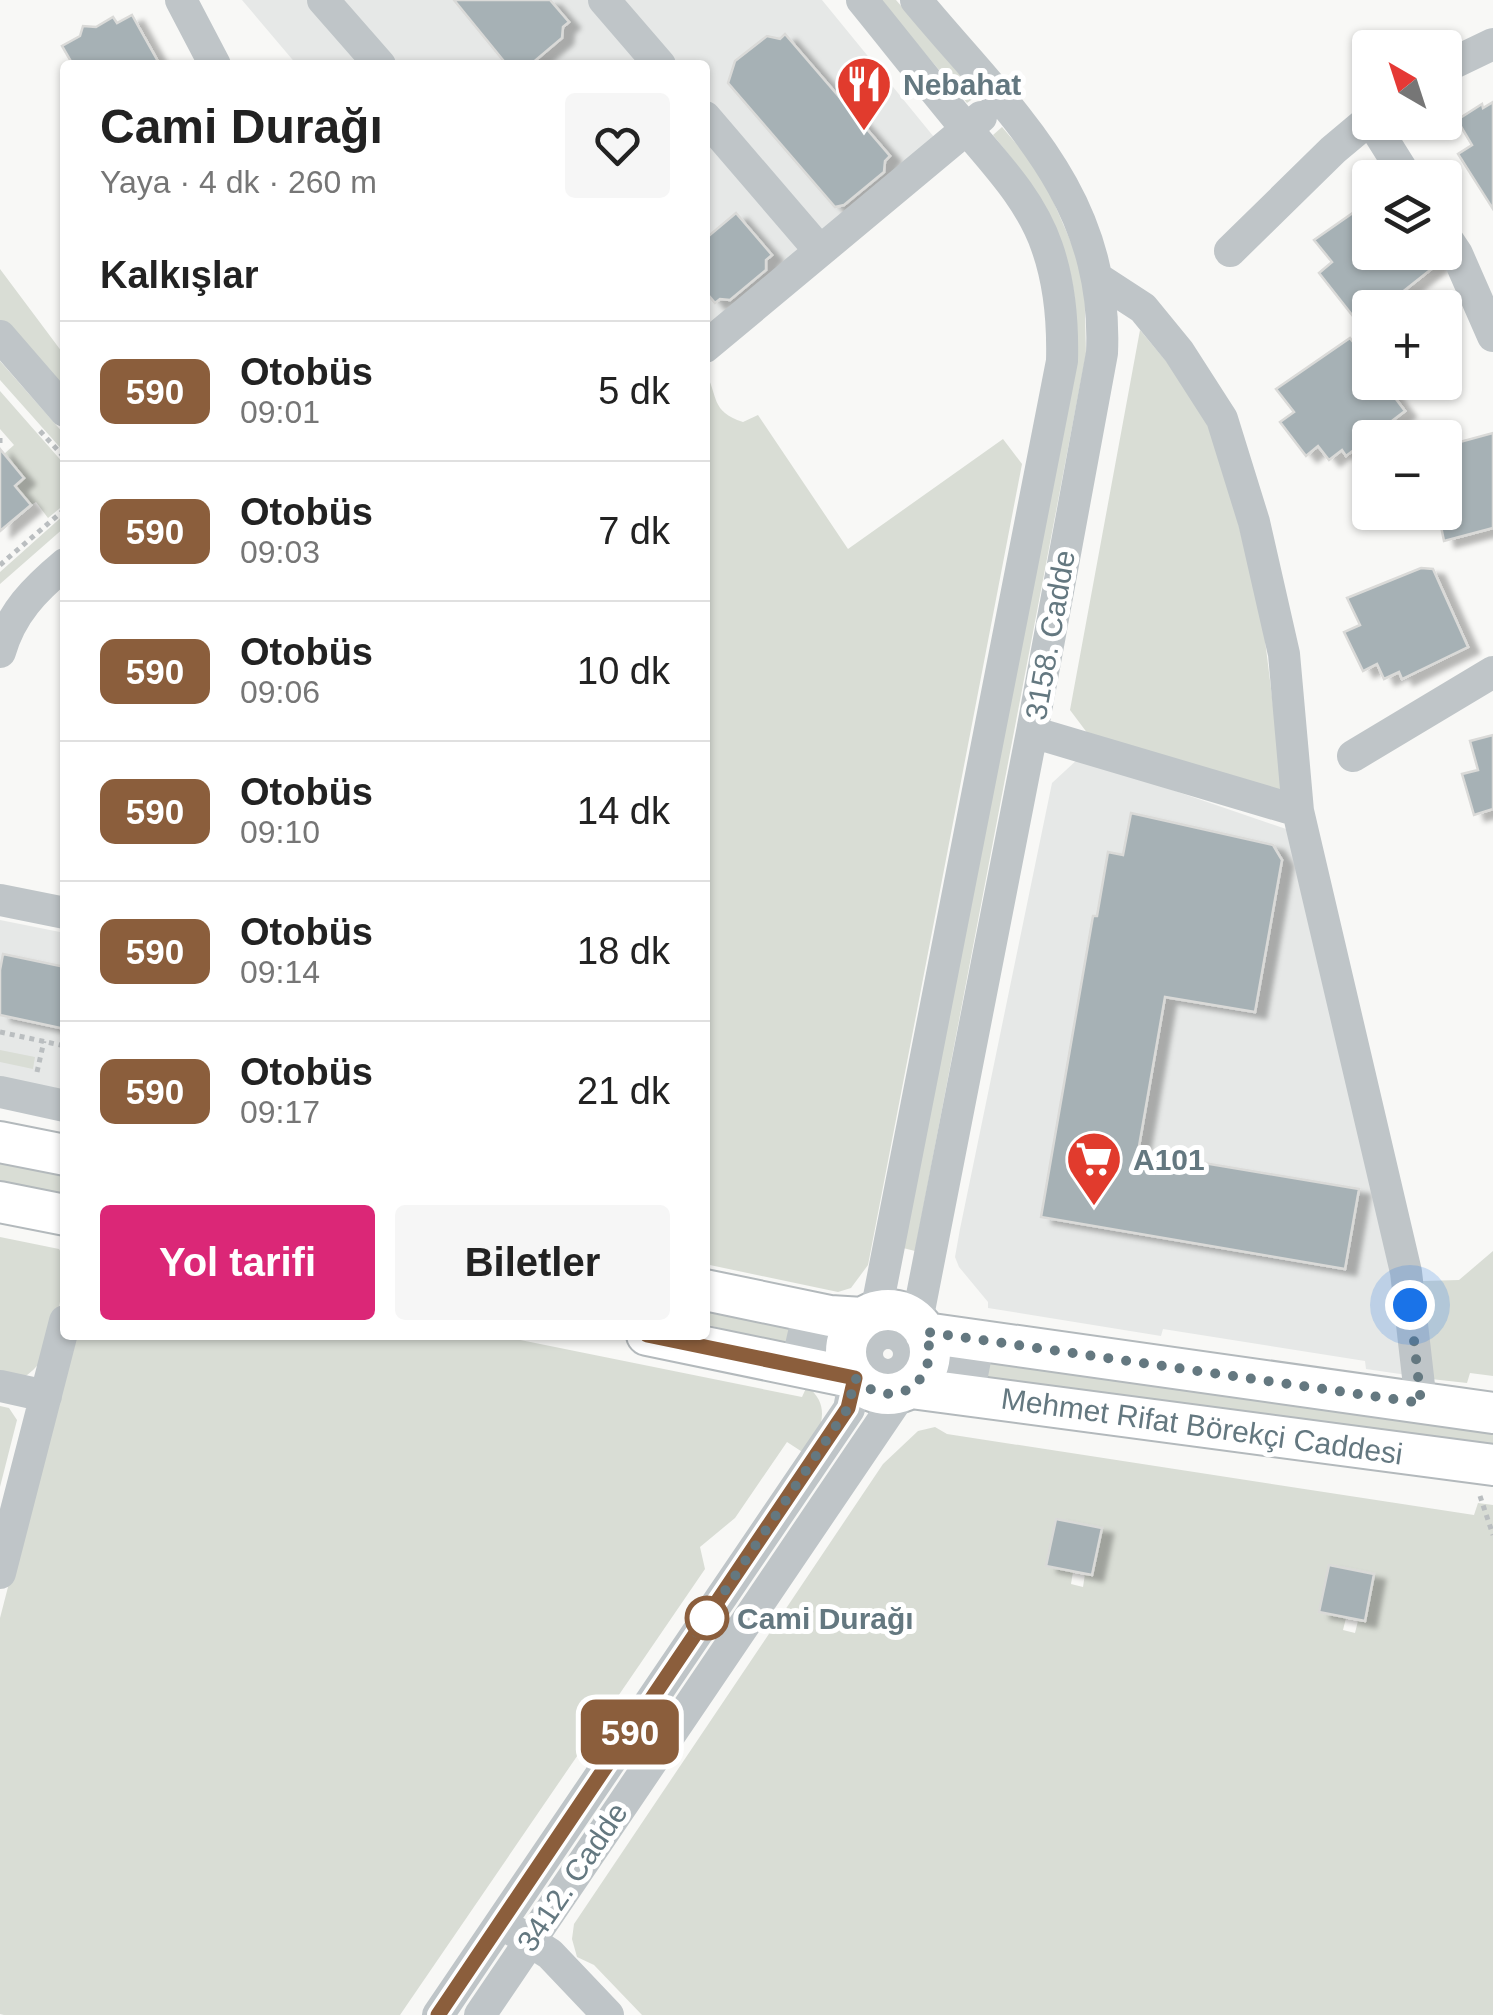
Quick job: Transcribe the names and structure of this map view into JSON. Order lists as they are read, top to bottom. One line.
{"streets":{"main road":["Mehmet Rifat Börekçi Caddesi"],"street":["3158. Cadde","3412. Cadde"]},"crossings":[["3158. Cadde","Mehmet Rifat Börekçi Caddesi"],["3158. Cadde","3412. Cadde"],["Mehmet Rifat Börekçi Caddesi","3412. Cadde"]],"places":{"restaurant":["Nebahat"],"supermarket":["A101"],"other":["Cami Durağı"]},"lines":["bus line 590"],"north":"top left","page":{"on_map":"590","map_buttons":["+","−"],"heading":[["Cami Durağı","Yaya · 4 dk · 260 m"],"Kalkışlar"],"list":[{"mark":"590","name":"Otobüs","note":"09:01","value":"5 dk"},{"mark":"590","name":"Otobüs","note":"09:03","value":"7 dk"},{"mark":"590","name":"Otobüs","note":"09:06","value":"10 dk"},{"mark":"590","name":"Otobüs","note":"09:10","value":"14 dk"},{"mark":"590","name":"Otobüs","note":"09:14","value":"18 dk"},{"mark":"590","name":"Otobüs","note":"09:17","value":"21 dk"}],"buttons":["Yol tarifi","Biletler"]}}
